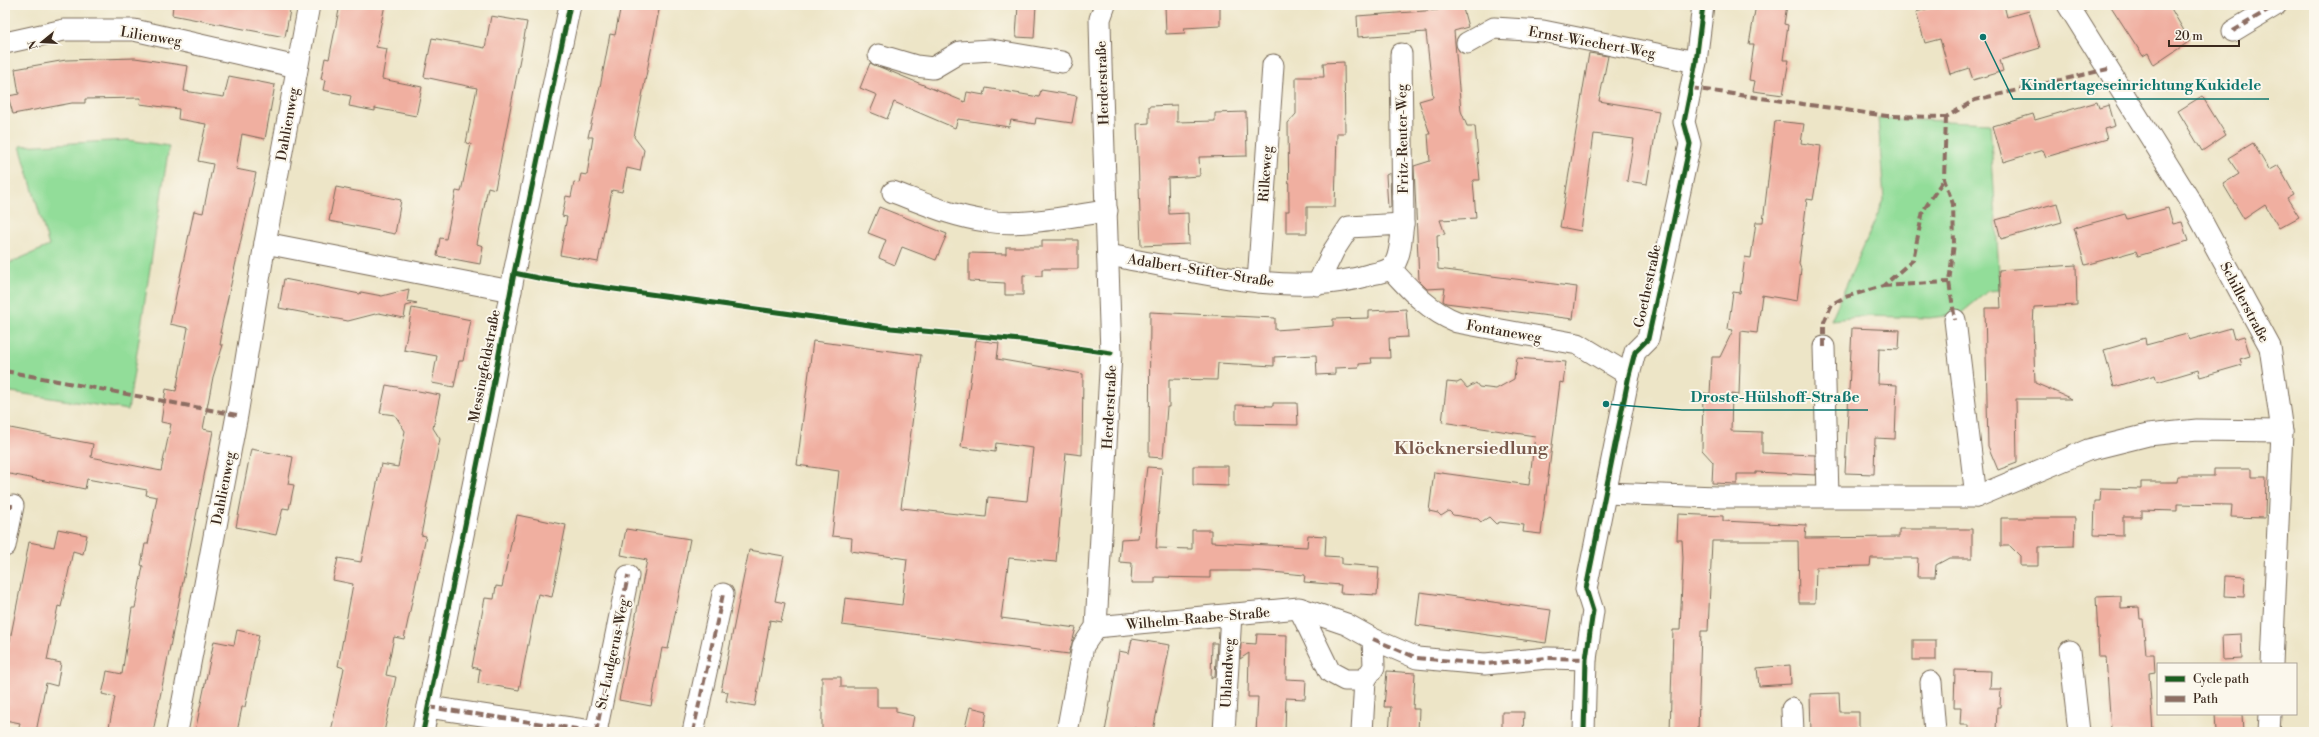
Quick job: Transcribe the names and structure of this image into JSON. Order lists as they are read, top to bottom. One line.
{"streets":{"street":["Lilienweg","Ernst-Wiechert-Weg","Herderstraße","Dahlienweg","Fritz-Reuter-Weg","Rilkeweg","Adalbert-Stifter-Straße","Goethestraße","Schillerstraße","Fontaneweg","Messingfeldstraße","Wilhelm-Raabe-Straße","St.-Ludgerus-Weg","Uhlandweg"]},"crossings":[["Lilienweg","Dahlienweg"],["Ernst-Wiechert-Weg","Goethestraße"],["Herderstraße","Adalbert-Stifter-Straße"],["Herderstraße","Wilhelm-Raabe-Straße"],["Rilkeweg","Adalbert-Stifter-Straße"],["Adalbert-Stifter-Straße","Fontaneweg"],["Goethestraße","Fontaneweg"],["Goethestraße","Wilhelm-Raabe-Straße"],["Messingfeldstraße","St.-Ludgerus-Weg"],["Wilhelm-Raabe-Straße","Uhlandweg"]],"districts":["Klöcknersiedlung"],"places":["Kindertageseinrichtung Kukidele","Droste-Hülshoff-Straße"],"legend":["Cycle path","Path"],"scale_bar":"20 m","north":"left"}
